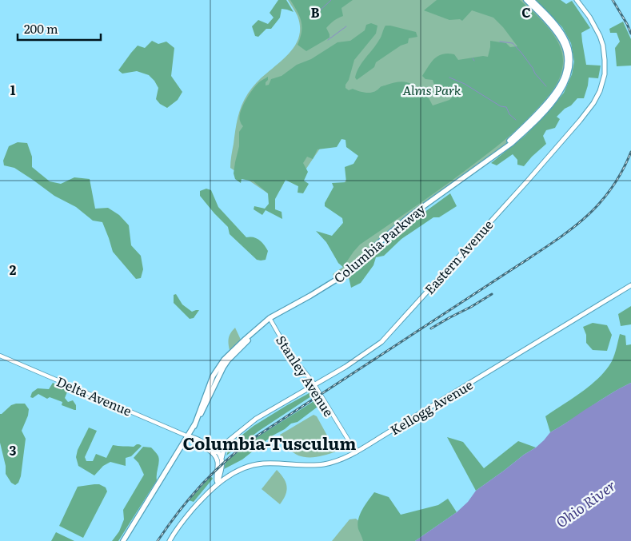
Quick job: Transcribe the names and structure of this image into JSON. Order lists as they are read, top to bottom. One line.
{"streets":{"highway":["Columbia Parkway"],"main road":["Eastern Avenue","Stanley Avenue","Delta Avenue","Kellogg Avenue"]},"crossings":[["Columbia Parkway","Stanley Avenue"],["Columbia Parkway","Delta Avenue"],["Eastern Avenue","Stanley Avenue"],["Eastern Avenue","Delta Avenue"],["Stanley Avenue","Kellogg Avenue"]],"districts":["Columbia-Tusculum"],"water":["Ohio River"],"parks":["Alms Park"],"scale_bar":"200 m","grid":{"columns":["B","C"],"rows":["1","2","3"]}}
